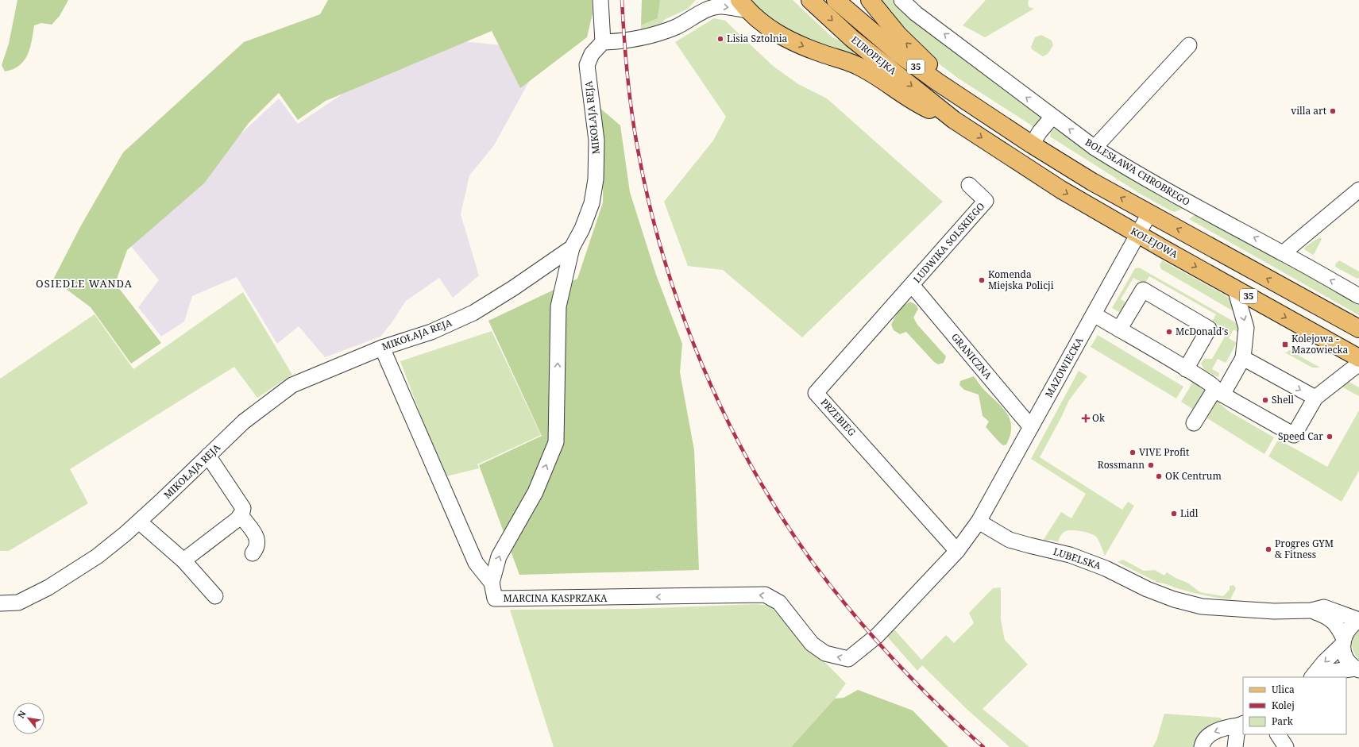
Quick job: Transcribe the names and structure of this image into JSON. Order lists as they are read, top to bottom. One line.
{"streets":{"main road":["EUROPEJKA","35","KOLEJOWA"],"street":["MIKOŁAJA REJA","BOLESŁAWA CHROBREGO","LUDWIKA SOLSKIEGO","GRANICZNA","MAZOWIECKA","PRZEBIEG","LUBELSKA","MARCINA KASPRZAKA"]},"crossings":[["EUROPEJKA","35"],["EUROPEJKA","KOLEJOWA"],["35","MAZOWIECKA"],["MIKOŁAJA REJA","MARCINA KASPRZAKA"],["LUDWIKA SOLSKIEGO","GRANICZNA"],["LUDWIKA SOLSKIEGO","PRZEBIEG"],["KOLEJOWA","MAZOWIECKA"],["GRANICZNA","MAZOWIECKA"],["GRANICZNA","PRZEBIEG"],["MAZOWIECKA","LUBELSKA"],["PRZEBIEG","MARCINA KASPRZAKA"]],"one_way":["BOLESŁAWA CHROBREGO"],"districts":["OSIEDLE WANDA"],"places":{"other":["Lisia Sztolnia","villa art","Komenda Miejska Policji","McDonald's","Shell","Speed Car","VIVE Profit","Rossmann","OK Centrum","Lidl","Progres GYM & Fitness"],"transit":["Kolejowa - Mazowiecka"],"health":["Ok"]},"legend":["Ulica","Kolej","Park"],"north":"top left"}
